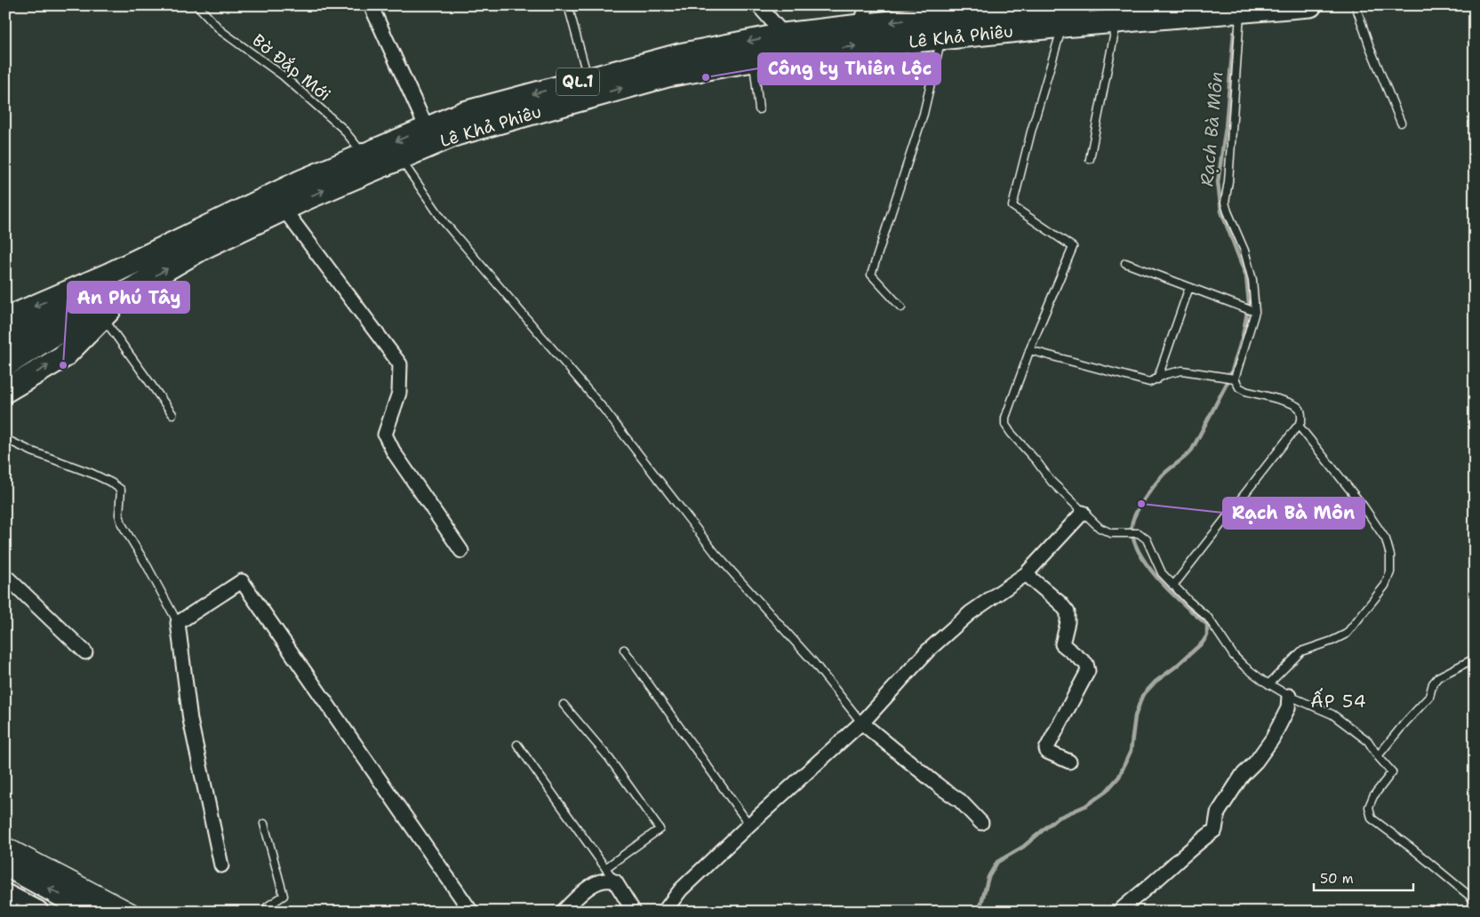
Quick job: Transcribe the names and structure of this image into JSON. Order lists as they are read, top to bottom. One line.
{"streets":{"highway":["Lê Khả Phiêu","QL.1"],"lane":["Bờ Đắp Mới"]},"crossings":[["Lê Khả Phiêu","Bờ Đắp Mới"],["Lê Khả Phiêu","QL.1"]],"districts":["ẤP 54"],"water":["Rạch Bà Môn"],"places":["Công ty Thiên Lộc","An Phú Tây","Rạch Bà Môn"],"scale_bar":"50 m"}
